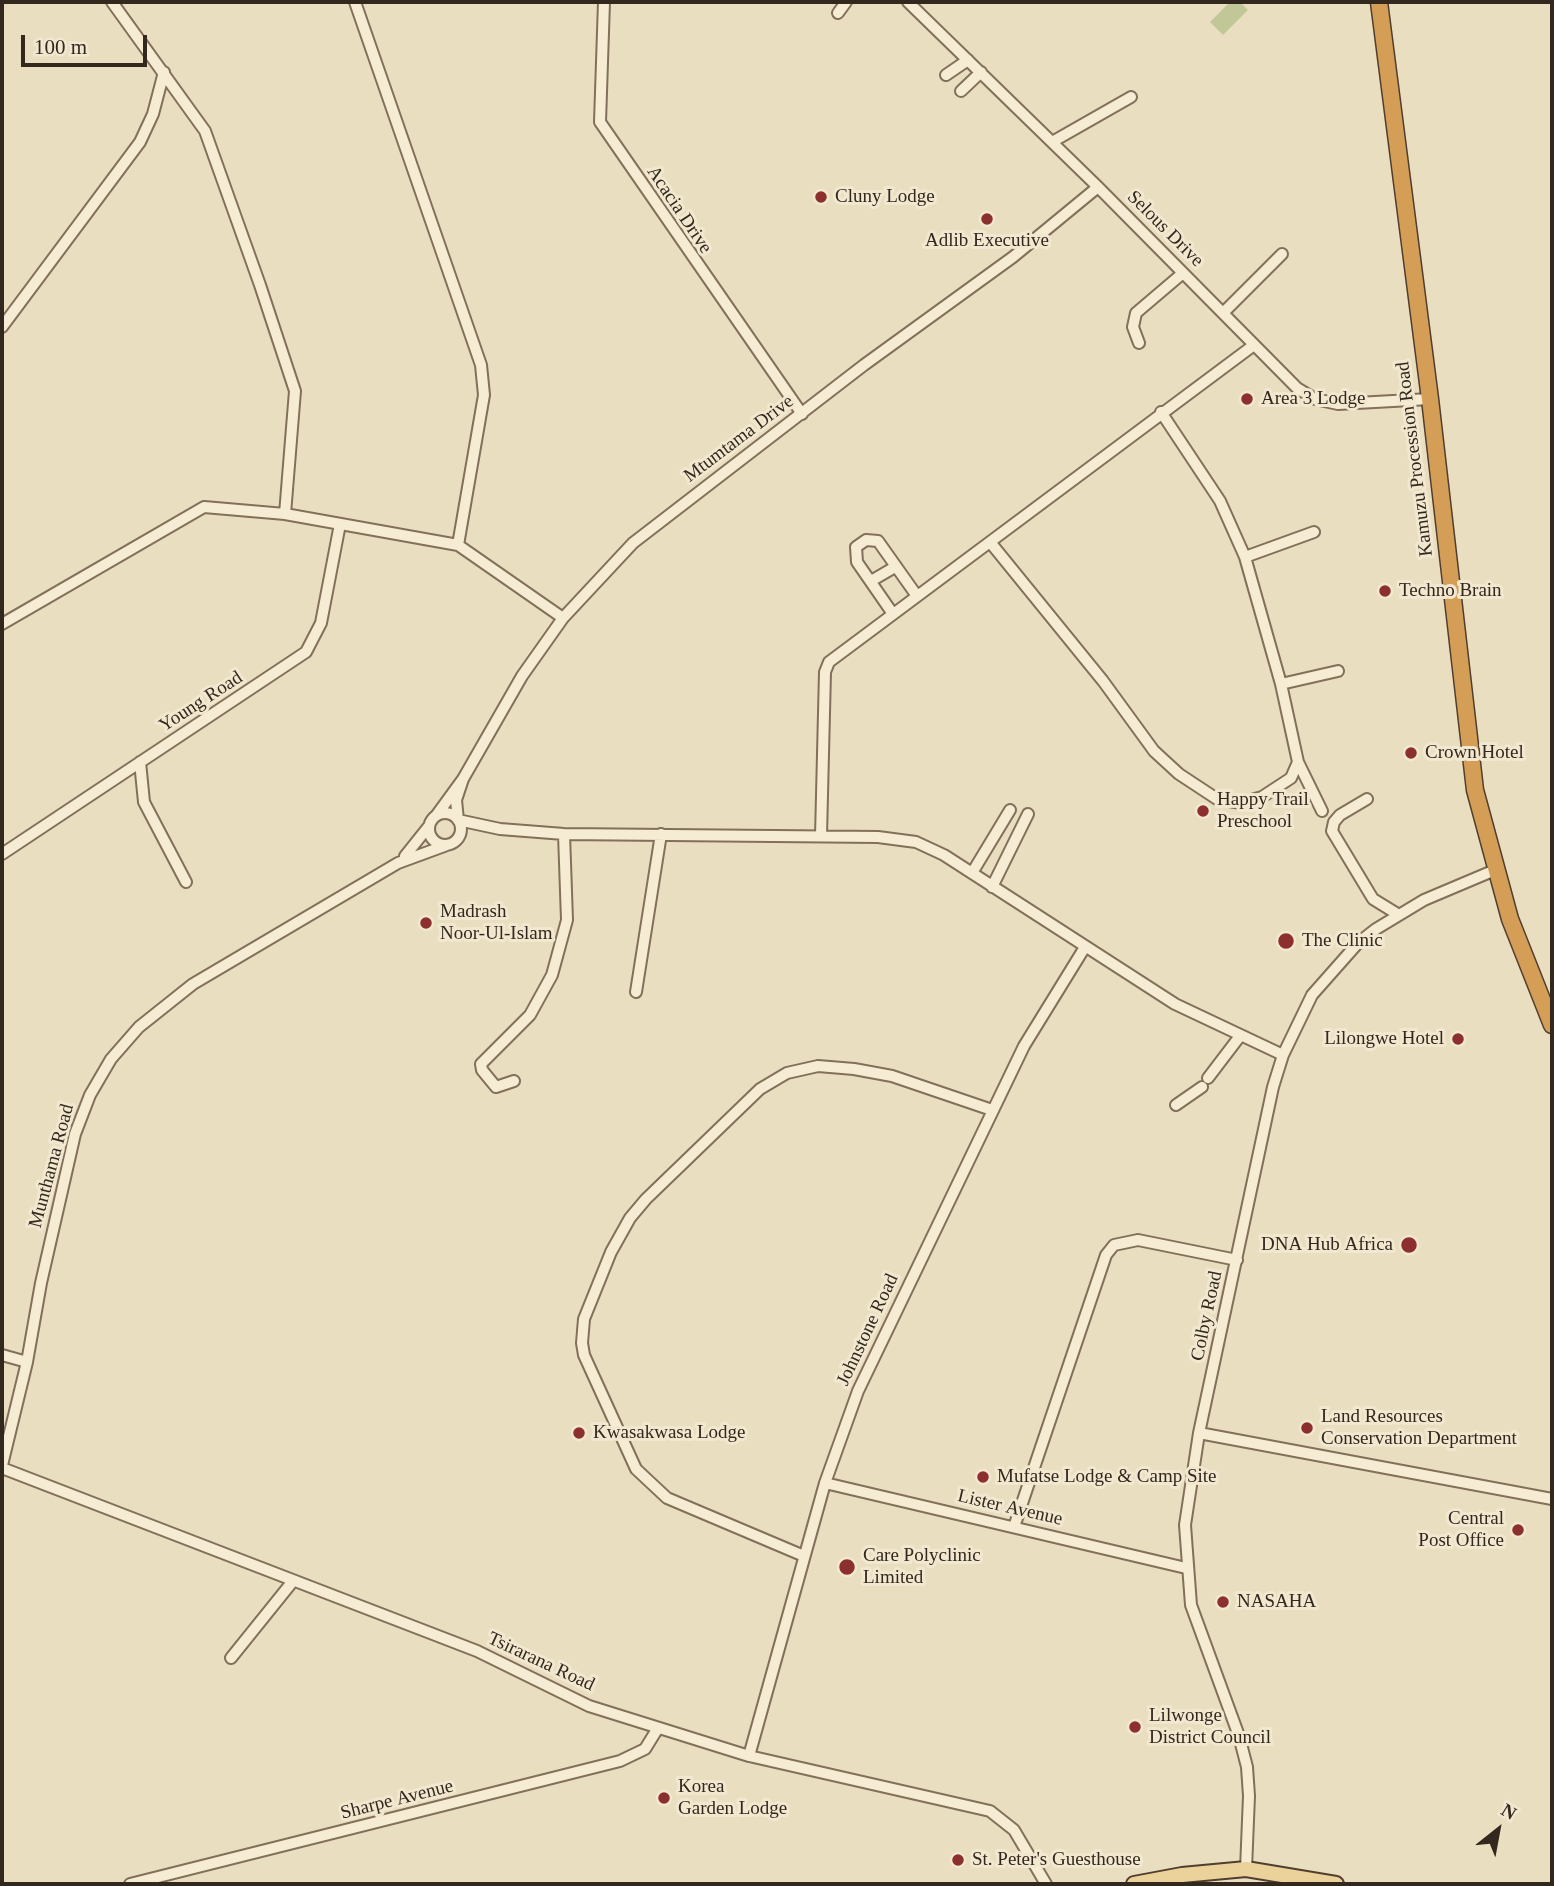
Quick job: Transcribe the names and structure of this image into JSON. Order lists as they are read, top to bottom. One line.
{"streets":{"highway":["Kamuzu Procession Road"],"street":["Acacia Drive","Selous Drive","Mtumtama Drive","Young Road","Munthama Road","Colby Road","Johnstone Road","Lister Avenue","Tsirarana Road","Sharpe Avenue"]},"crossings":[["Acacia Drive","Mtumtama Drive"],["Selous Drive","Mtumtama Drive"],["Selous Drive","Kamuzu Procession Road"],["Kamuzu Procession Road","Colby Road"],["Munthama Road","Tsirarana Road"],["Colby Road","Lister Avenue"],["Johnstone Road","Lister Avenue"],["Johnstone Road","Tsirarana Road"],["Tsirarana Road","Sharpe Avenue"]],"places":["Cluny Lodge","Adlib Executive","Area 3 Lodge","Techno Brain","Crown Hotel","Happy Trail Preschool","Madrash Noor-Ul-Islam","The Clinic","Lilongwe Hotel","DNA Hub Africa","Land Resources Conservation Department","Kwasakwasa Lodge","Mufatse Lodge & Camp Site","Central Post Office","Care Polyclinic Limited","NASAHA","Lilwonge District Council","Korea Garden Lodge","St. Peter's Guesthouse"],"scale_bar":"100 m","north":"top right"}
